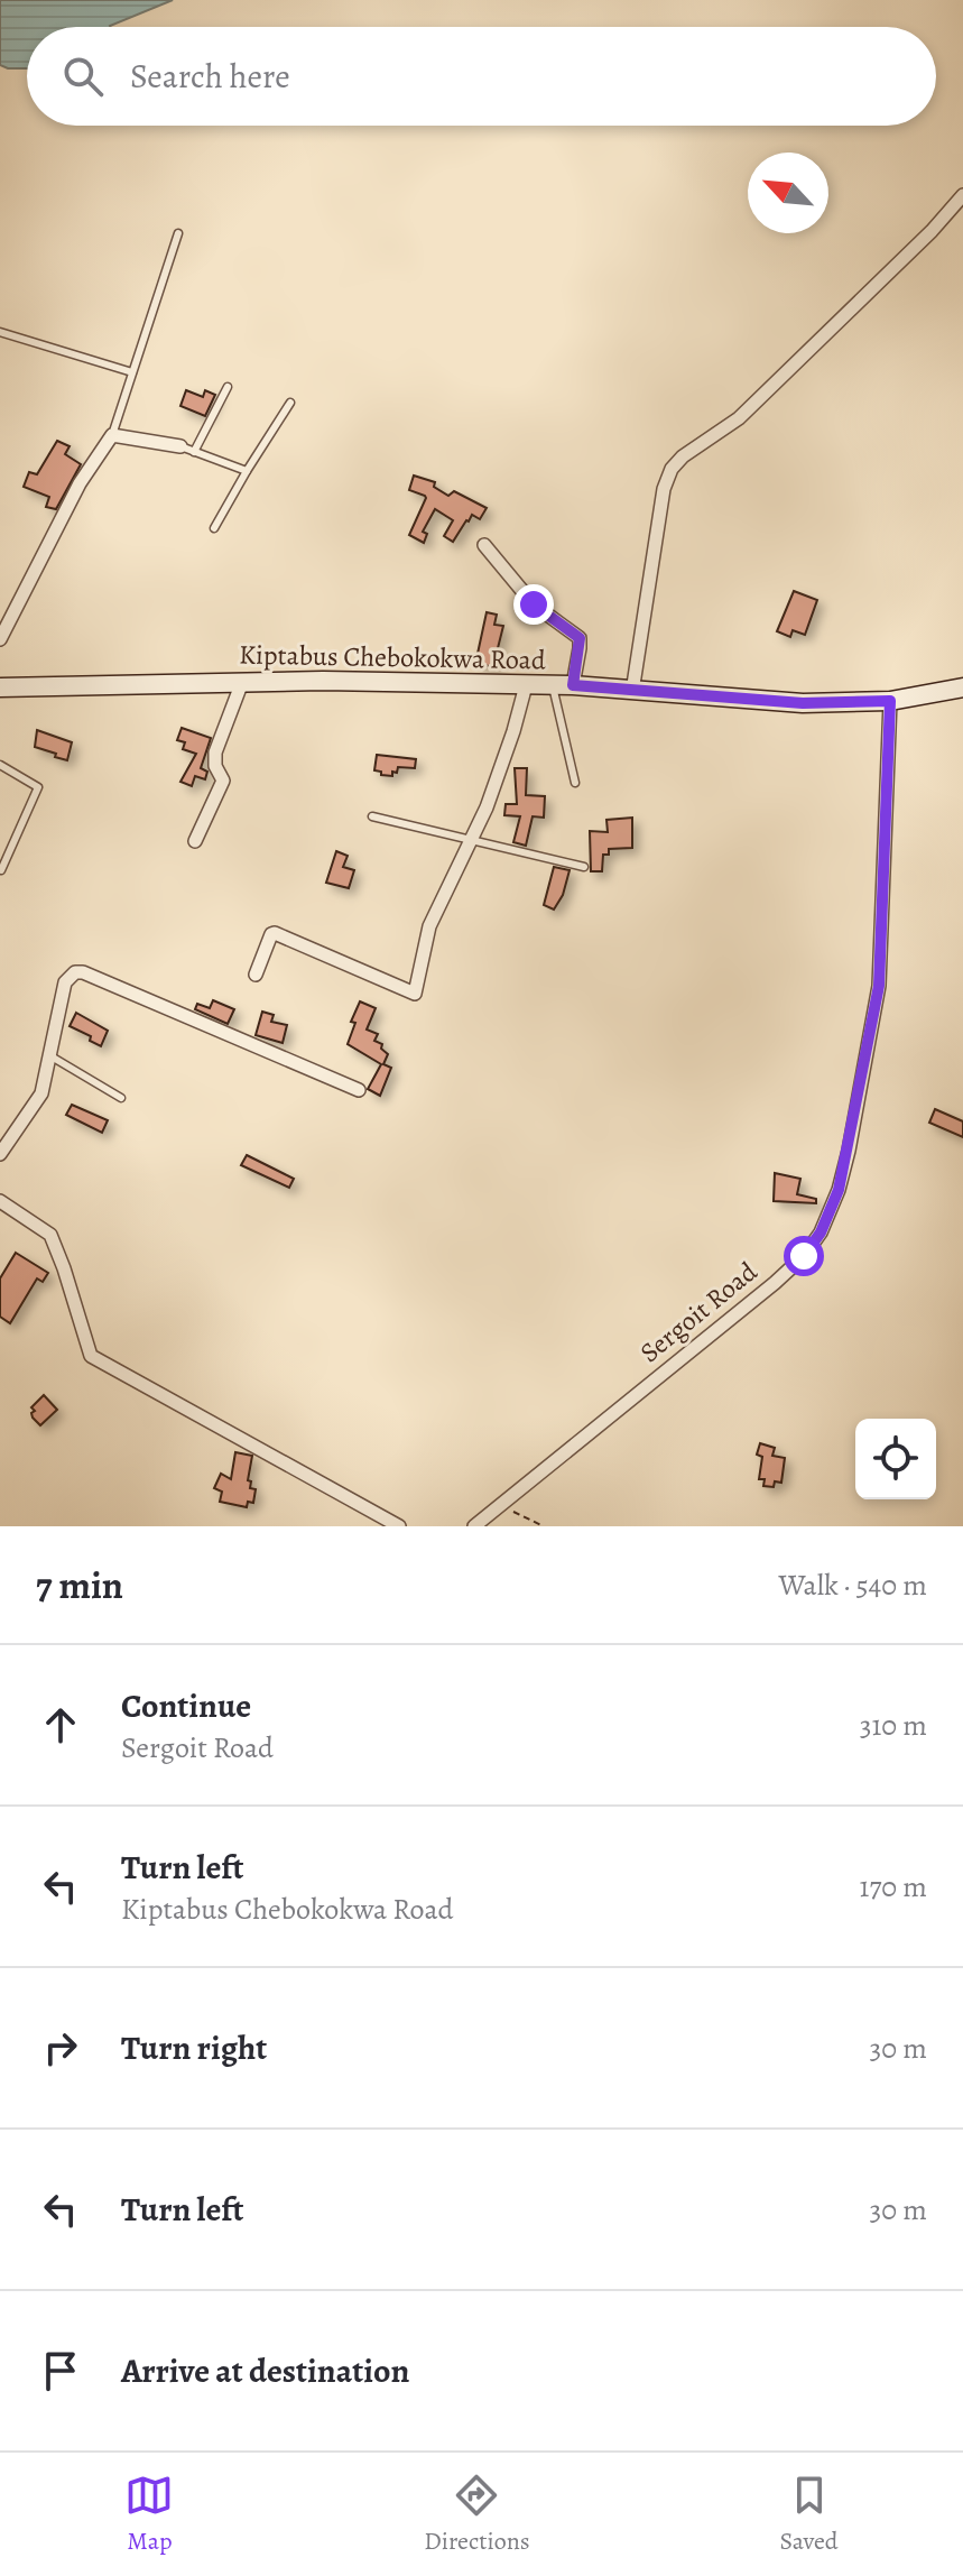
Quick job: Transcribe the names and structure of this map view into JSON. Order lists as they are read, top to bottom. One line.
{"streets":{"street":["Kiptabus Chebokokwa Road","Sergoit Road"]},"crossings":[["Kiptabus Chebokokwa Road","Sergoit Road"]],"north":"top left","page":{"search":"Search here","heading":["7 min","Walk · 540 m"],"list":[["Continue","Sergoit Road","310 m"],["Turn left","Kiptabus Chebokokwa Road","170 m"],["Turn right","30 m"],["Turn left","30 m"],"Arrive at destination"],"nav":["Map","Directions","Saved"]}}
